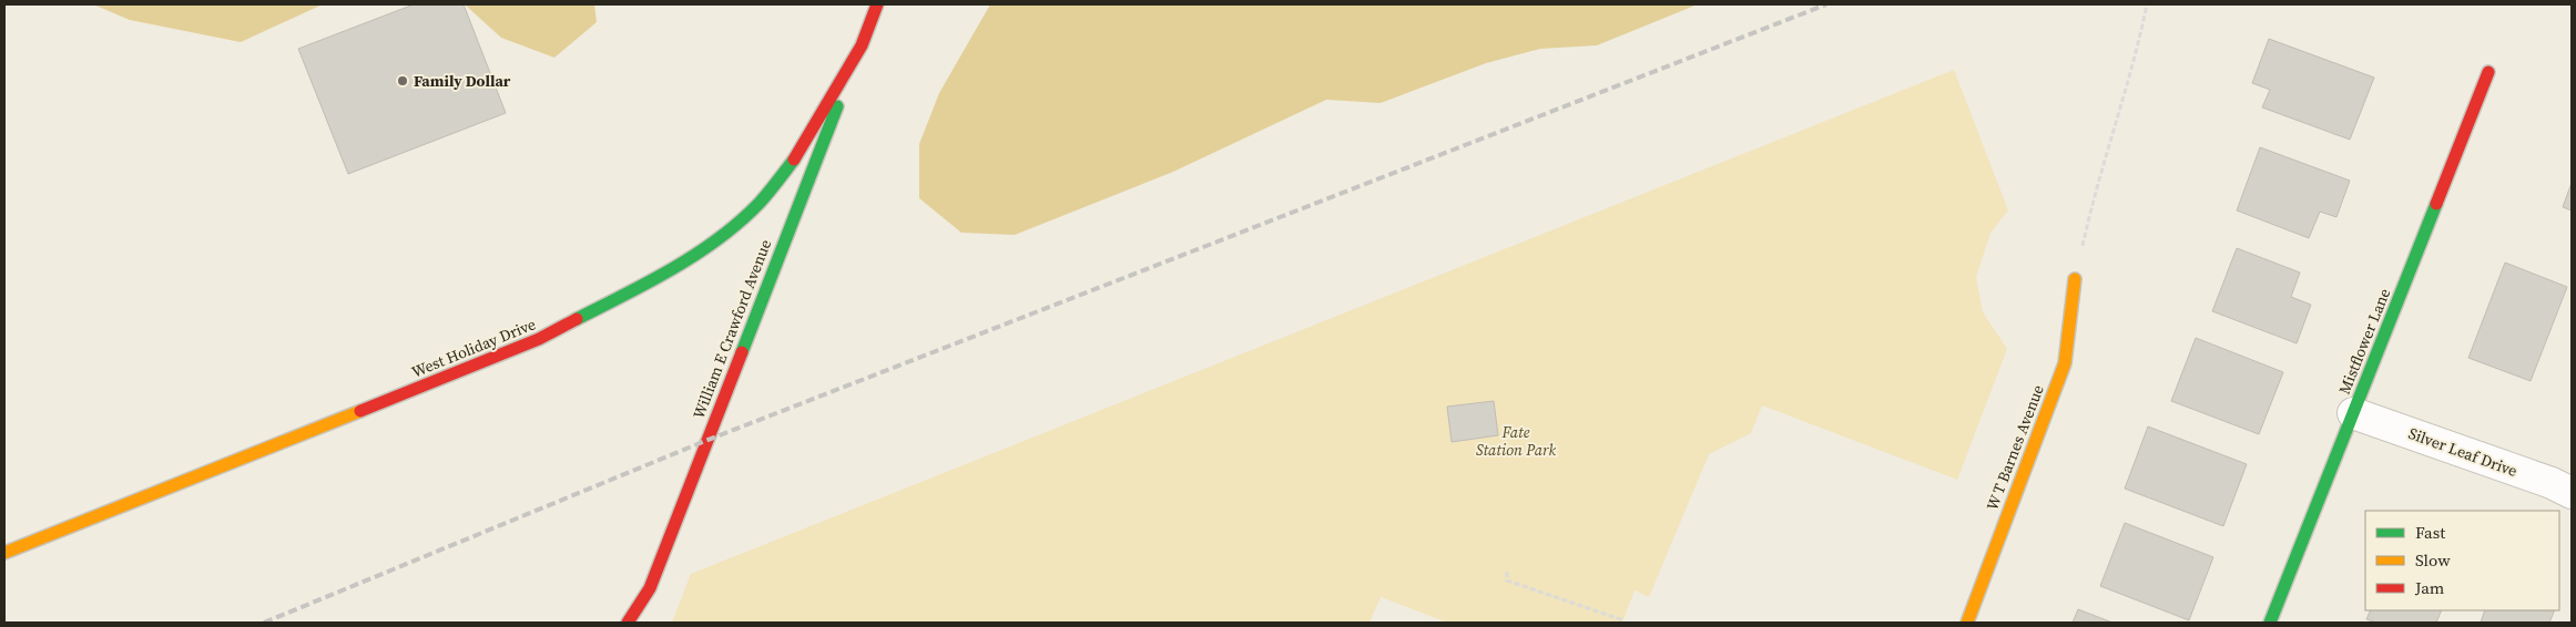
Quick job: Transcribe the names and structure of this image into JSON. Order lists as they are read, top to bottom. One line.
{"streets":{"main road":["William E Crawford Avenue","Mistflower Lane","West Holiday Drive","W T Barnes Avenue"],"street":["Silver Leaf Drive"]},"crossings":[["William E Crawford Avenue","West Holiday Drive"],["Mistflower Lane","Silver Leaf Drive"]],"parks":["Fate Station Park"],"places":["Family Dollar"],"legend":["Fast","Slow","Jam"]}
